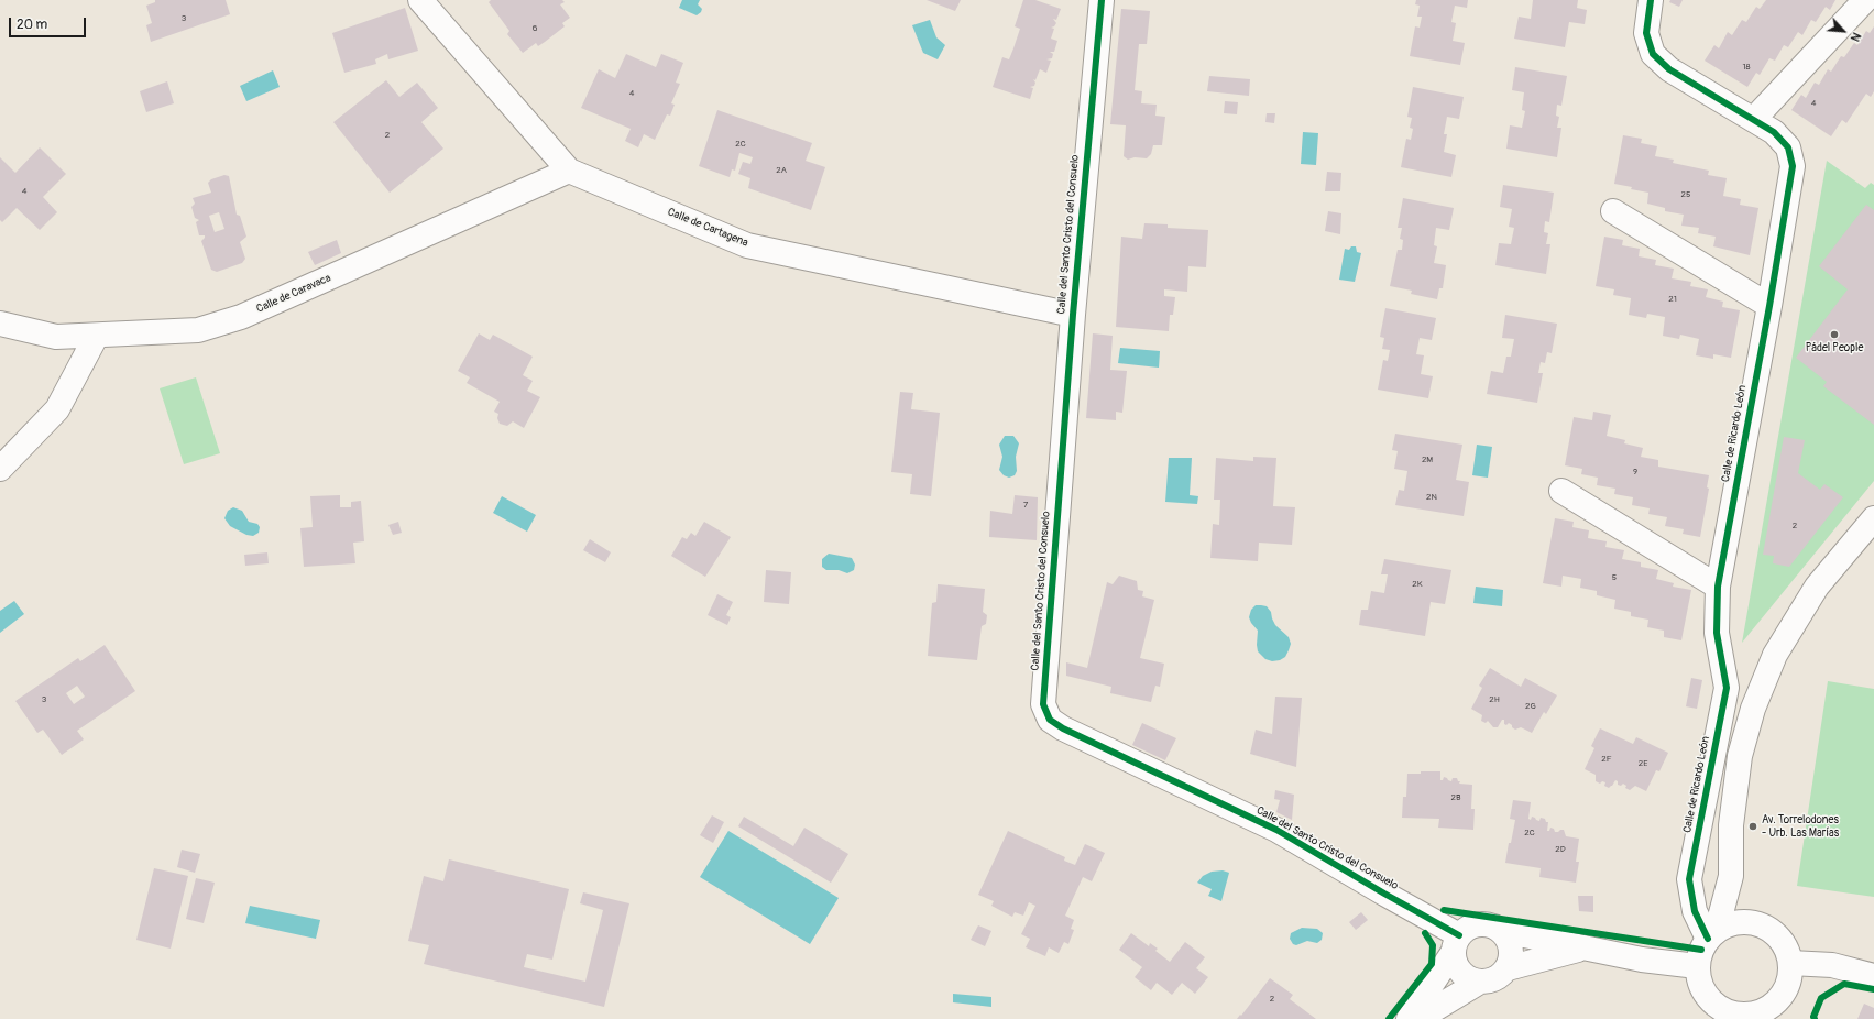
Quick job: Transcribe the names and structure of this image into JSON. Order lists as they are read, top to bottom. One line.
{"streets":{"street":["Calle de Cartagena","Calle del Santo Cristo del Consuelo","Calle de Caravaca","Calle de Ricardo León"]},"crossings":[["Calle de Cartagena","Calle del Santo Cristo del Consuelo"],["Calle de Cartagena","Calle de Caravaca"]],"places":["Pádel People","Av. Torrelodones - Urb. Las Marías"],"house_numbers":["3","6","18","4","4","2","2C","2A","4","25","21","2M","9","2N","7","2","5","2K","3","2H","2G","2F","2E","2B","2C","2D","2"],"scale_bar":"20 m","north":"bottom right"}
